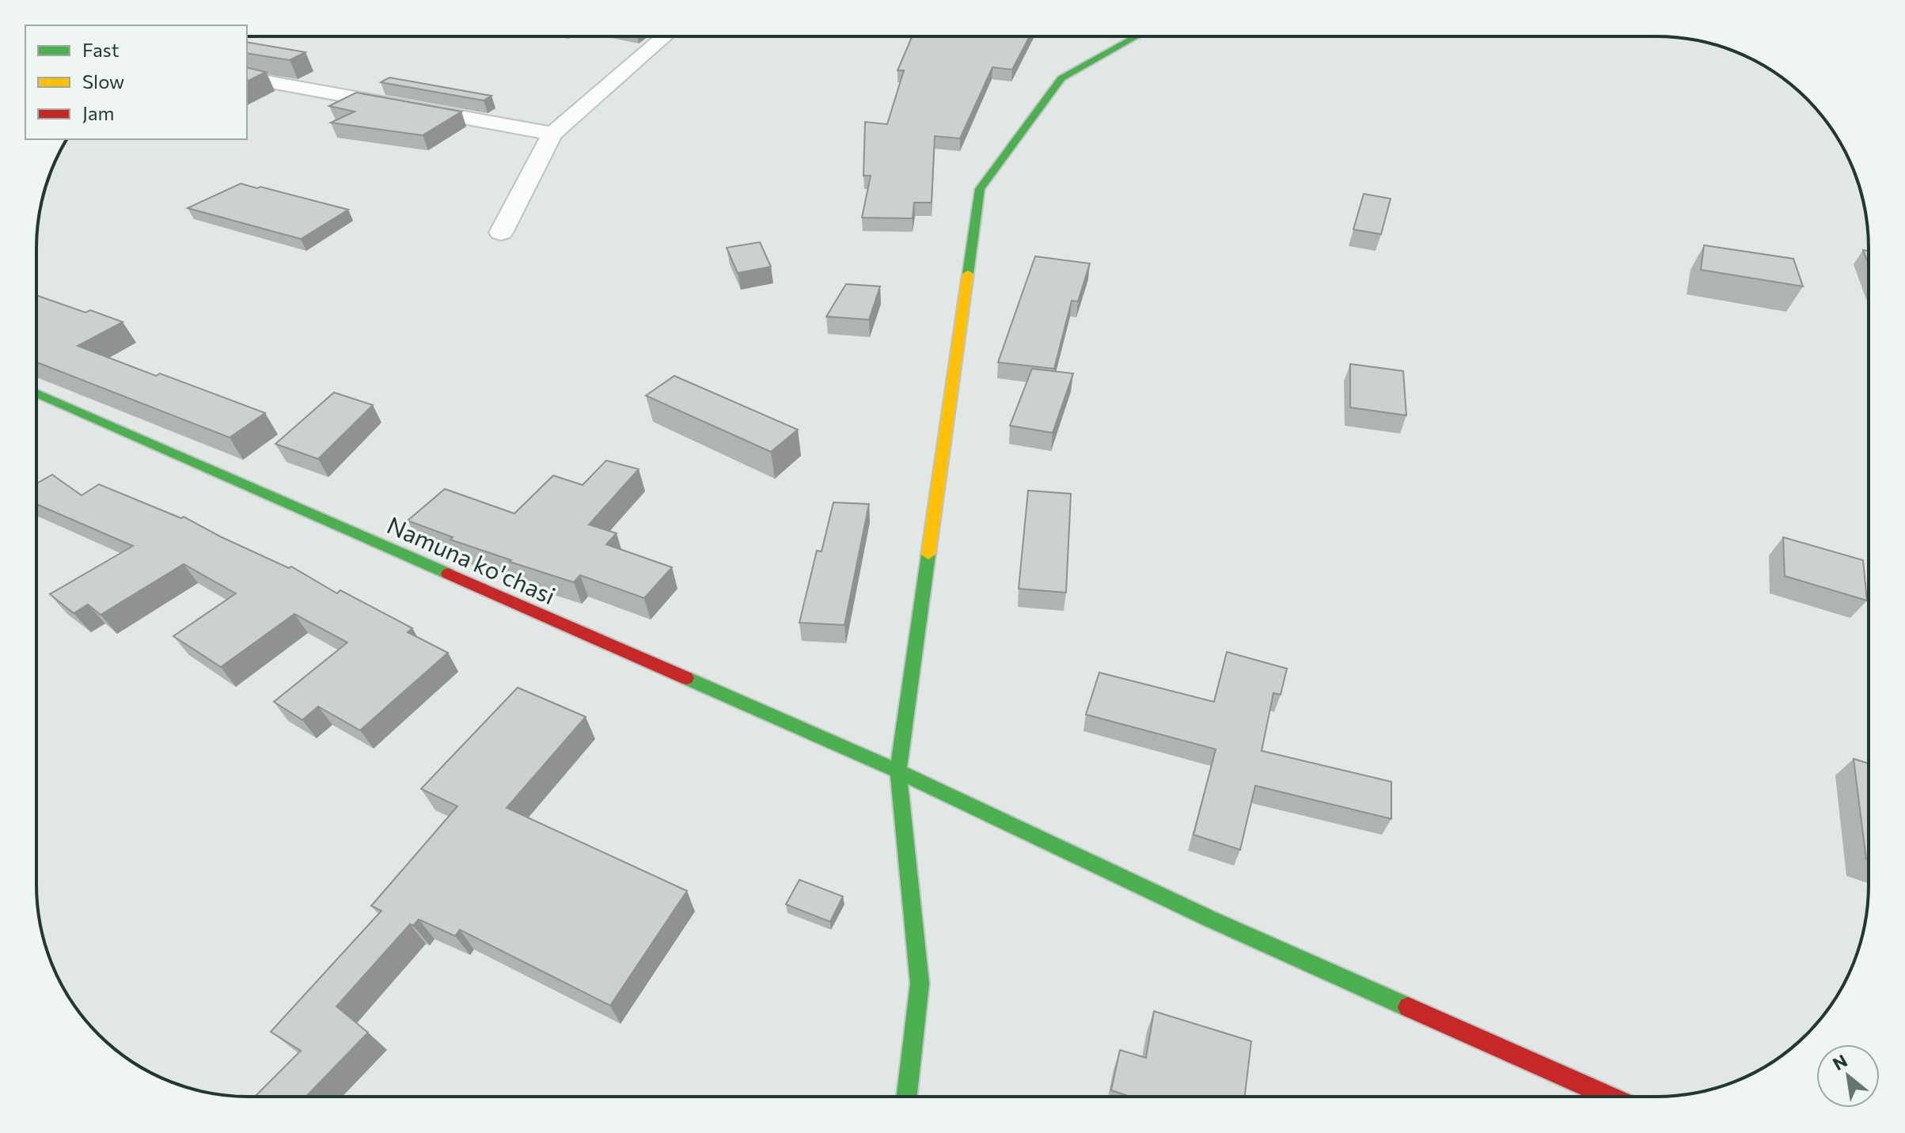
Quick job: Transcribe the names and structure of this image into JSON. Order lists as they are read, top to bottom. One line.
{"streets":{"main road":["Namuna ko'chasi"]},"legend":["Fast","Slow","Jam"],"north":"top left"}
